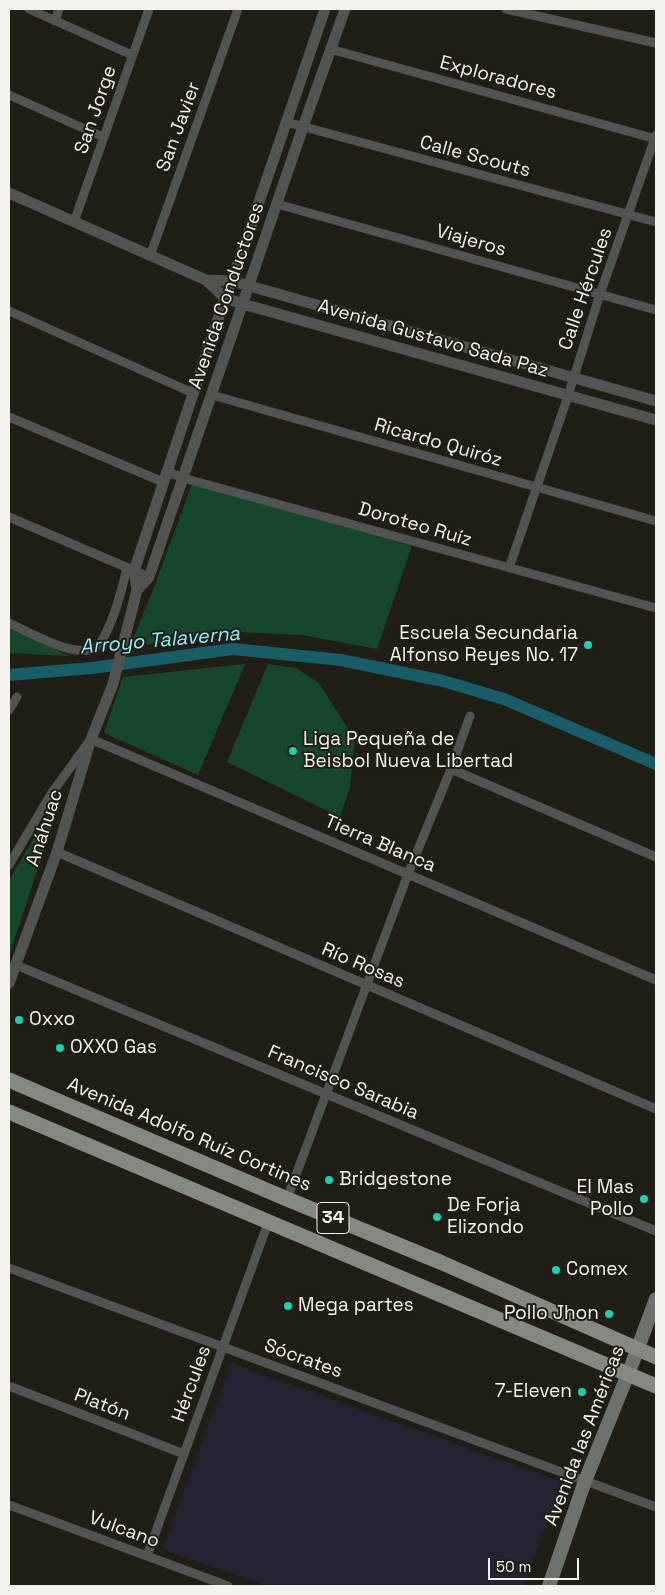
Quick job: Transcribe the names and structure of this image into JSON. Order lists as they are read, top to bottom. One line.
{"streets":{"main road":["Avenida Adolfo Ruíz Cortines","34","Avenida las Américas"],"street":["Exploradores","San Jorge","San Javier","Calle Scouts","Viajeros","Calle Hércules","Avenida Conductores","Avenida Gustavo Sada Paz","Ricardo Quiróz","Doroteo Ruíz","Anáhuac","Tierra Blanca","Río Rosas","Francisco Sarabia","Sócrates","Hércules","Platón","Vulcano"]},"crossings":[["Exploradores","Calle Hércules"],["Exploradores","Avenida Conductores"],["San Jorge","Avenida Gustavo Sada Paz"],["San Javier","Avenida Gustavo Sada Paz"],["Calle Scouts","Calle Hércules"],["Calle Scouts","Avenida Conductores"],["Viajeros","Calle Hércules"],["Viajeros","Avenida Conductores"],["Calle Hércules","Avenida Gustavo Sada Paz"],["Calle Hércules","Ricardo Quiróz"],["Calle Hércules","Doroteo Ruíz"],["Avenida Conductores","Avenida Gustavo Sada Paz"],["Avenida Conductores","Ricardo Quiróz"],["Avenida Conductores","Doroteo Ruíz"],["Avenida Conductores","Anáhuac"],["Anáhuac","Tierra Blanca"],["Anáhuac","Río Rosas"],["Anáhuac","Francisco Sarabia"],["Avenida Adolfo Ruíz Cortines","Avenida las Américas"],["34","Hércules"],["34","Avenida las Américas"],["Sócrates","Hércules"],["Sócrates","Avenida las Américas"],["Hércules","Platón"],["Hércules","Vulcano"]],"water":["Arroyo Talaverna"],"places":["Escuela Secundaria Alfonso Reyes No. 17","Liga Pequeña de Beisbol Nueva Libertad","Oxxo","OXXO Gas","Bridgestone","El Mas Pollo","De Forja Elizondo","Comex","Mega partes","Pollo Jhon","7-Eleven"],"scale_bar":"50 m"}
